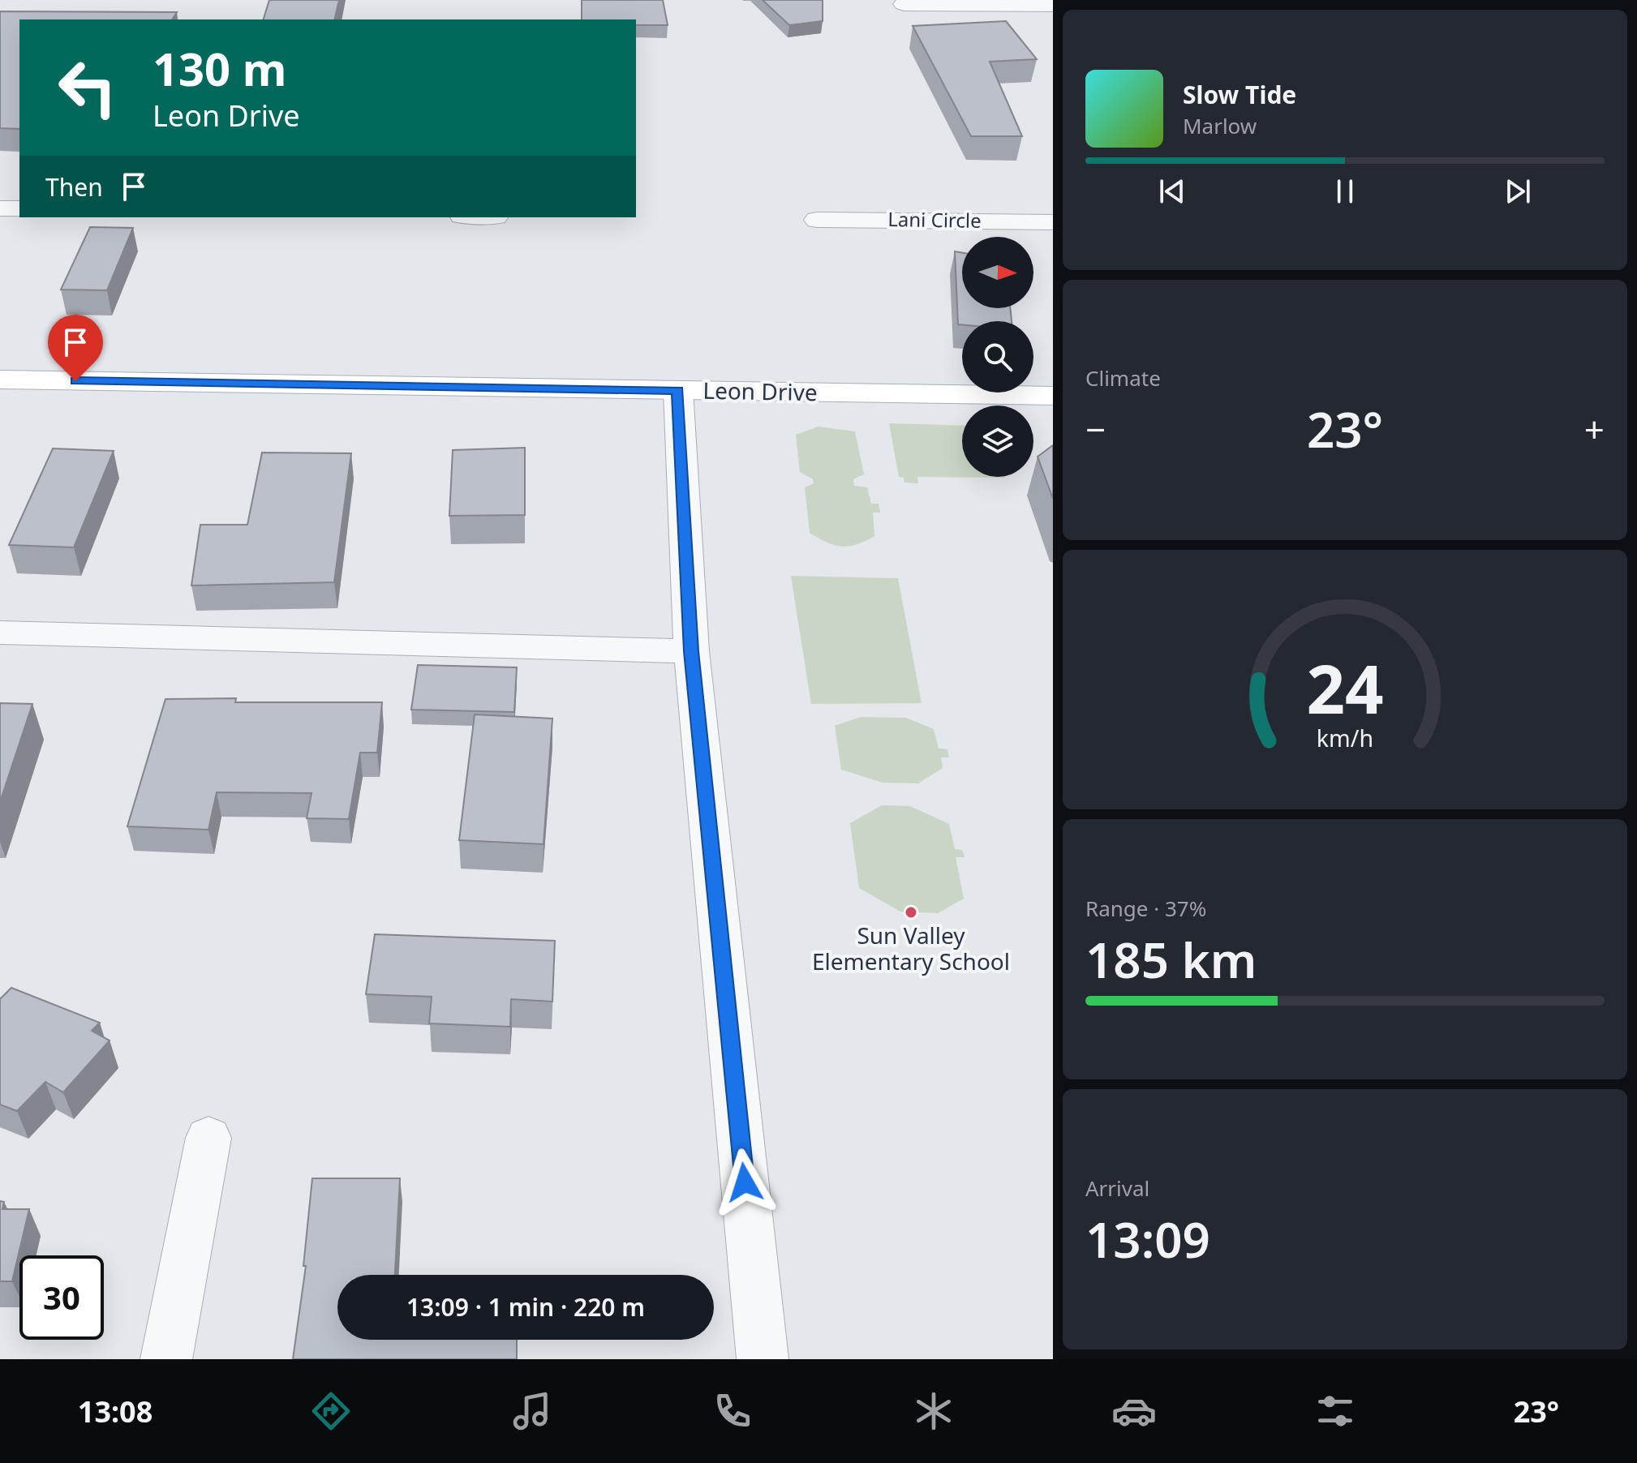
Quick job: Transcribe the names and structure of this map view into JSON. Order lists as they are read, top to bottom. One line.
{"streets":{"street":["Lani Circle","Leon Drive"]},"places":["Sun Valley Elementary School"],"north":"right","page":{"turn":["130 m","Leon Drive"],"song":["Slow Tide","Marlow"],"then":"Then","tile":["Climate",["Range · 37%","185 km"],["Arrival","13:09"]],"heat":["−","23°","+"],"limit":"30","trip":"13:09 · 1 min · 220 m","tabs":["13:08","23°"],"gauge":["24","km/h"]}}
